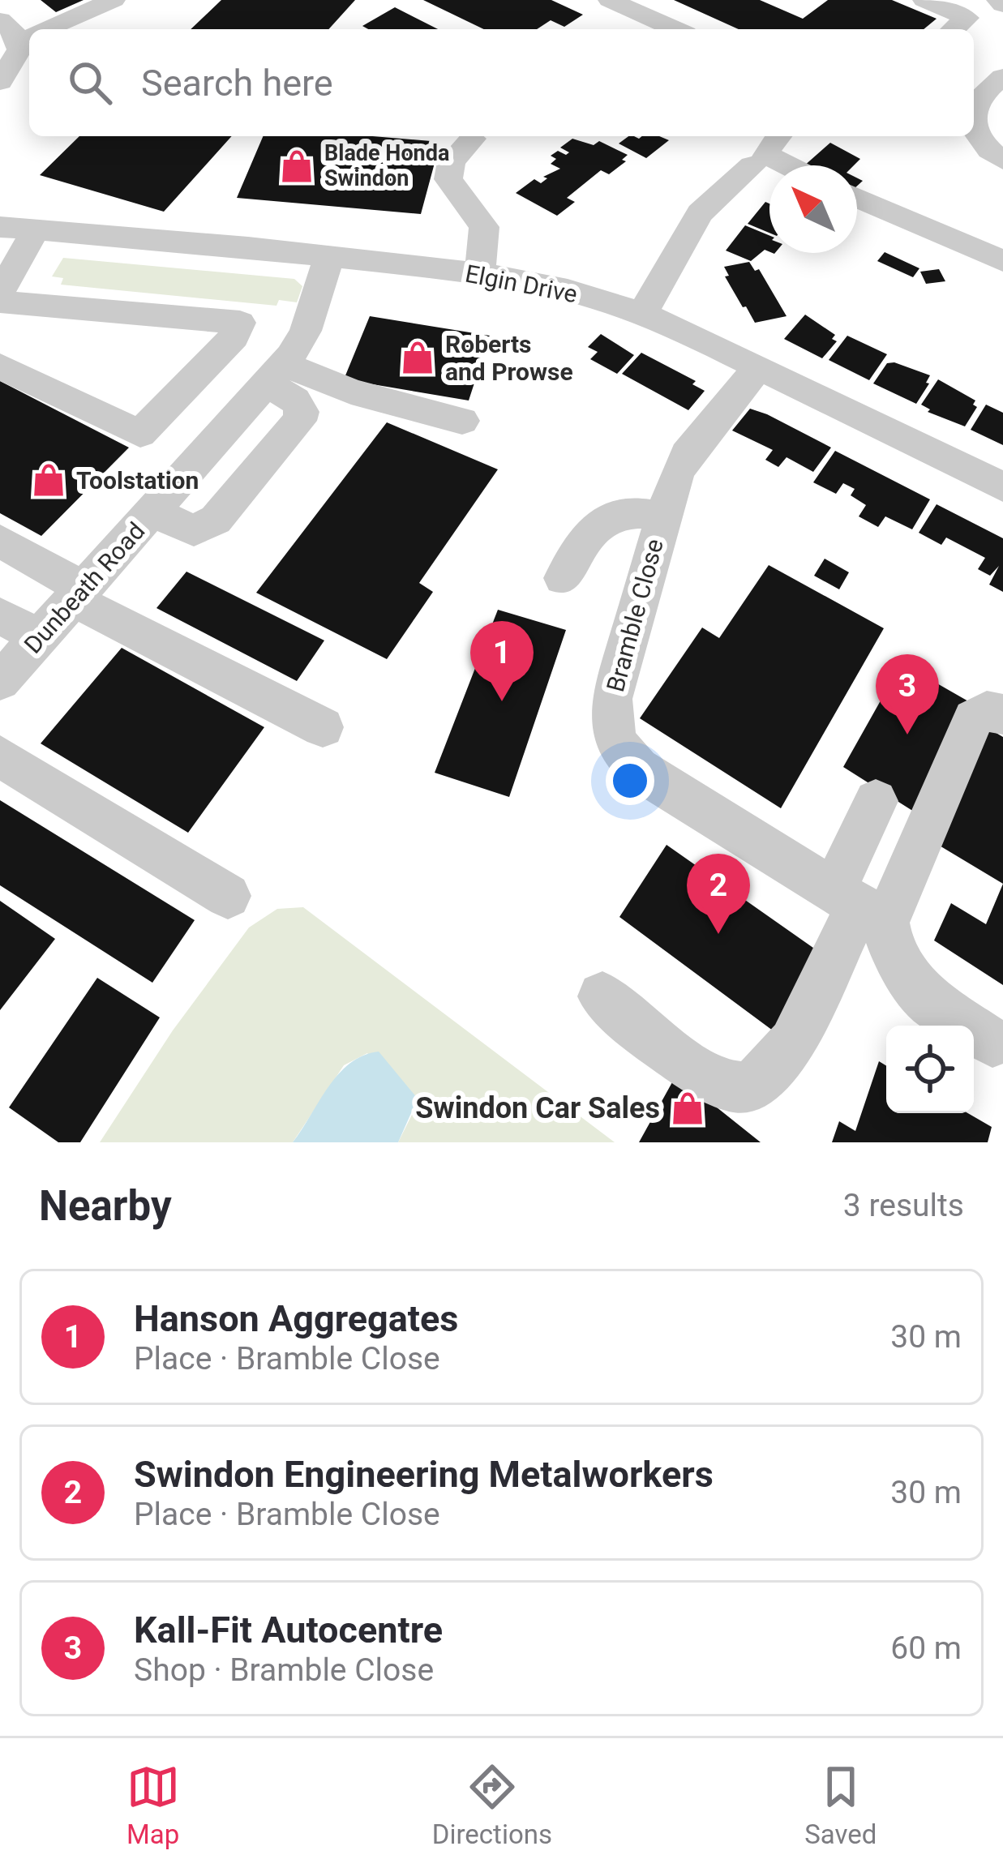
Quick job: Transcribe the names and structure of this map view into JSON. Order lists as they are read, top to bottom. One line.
{"streets":{"street":["Elgin Drive","Dunbeath Road","Bramble Close"]},"crossings":[["Elgin Drive","Dunbeath Road"],["Elgin Drive","Bramble Close"]],"places":{"shop":["Blade Honda Swindon","Roberts and Prowse","Toolstation","Swindon Car Sales"]},"north":"top left","page":{"search":"Search here","pins":["1","3","2"],"heading":["Nearby","3 results"],"list":[{"mark":"1","name":"Hanson Aggregates","note":"Place · Bramble Close","value":"30 m"},{"mark":"2","name":"Swindon Engineering Metalworkers","note":"Place · Bramble Close","value":"30 m"},{"mark":"3","name":"Kall-Fit Autocentre","note":"Shop · Bramble Close","value":"60 m"}],"nav":["Map","Directions","Saved"]}}
